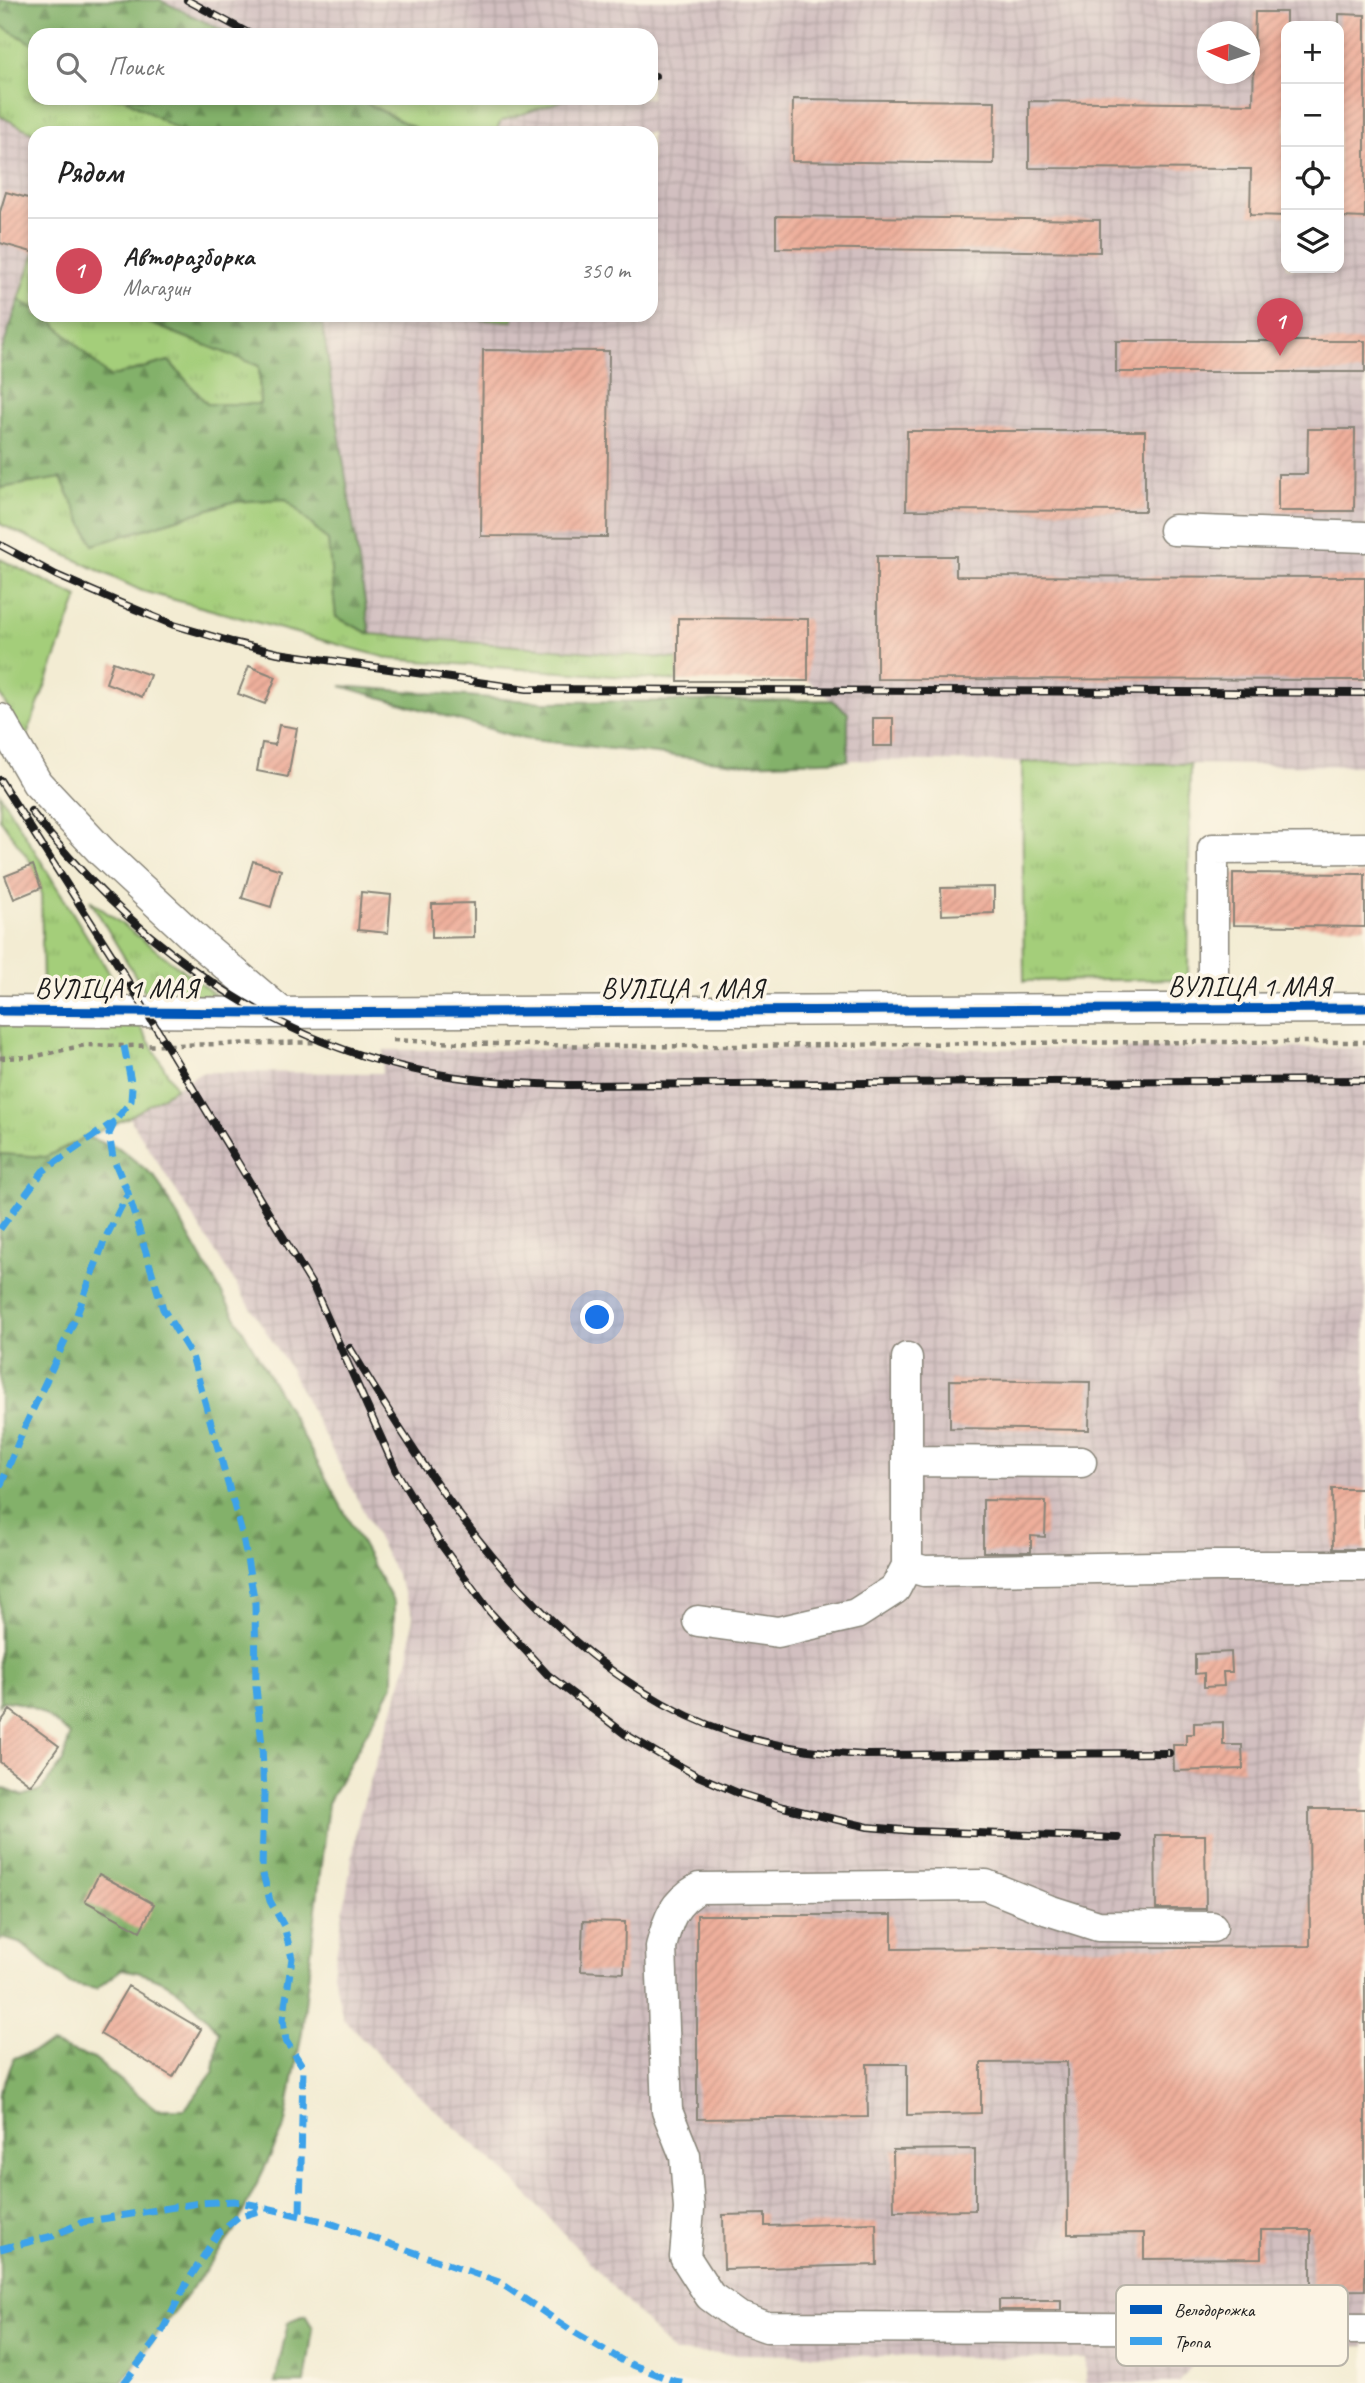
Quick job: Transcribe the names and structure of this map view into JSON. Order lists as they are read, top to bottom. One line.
{"streets":{"street":["ВУЛІЦА 1 МАЯ"]},"legend":["Велодорожка","Тропа"],"north":"left","page":{"map_buttons":["+","−"],"search":"Поиск","heading":"Рядом","list":[{"mark":"1","name":"Авторазборка","note":"Магазин","value":"350 m"}],"pins":"1"}}
